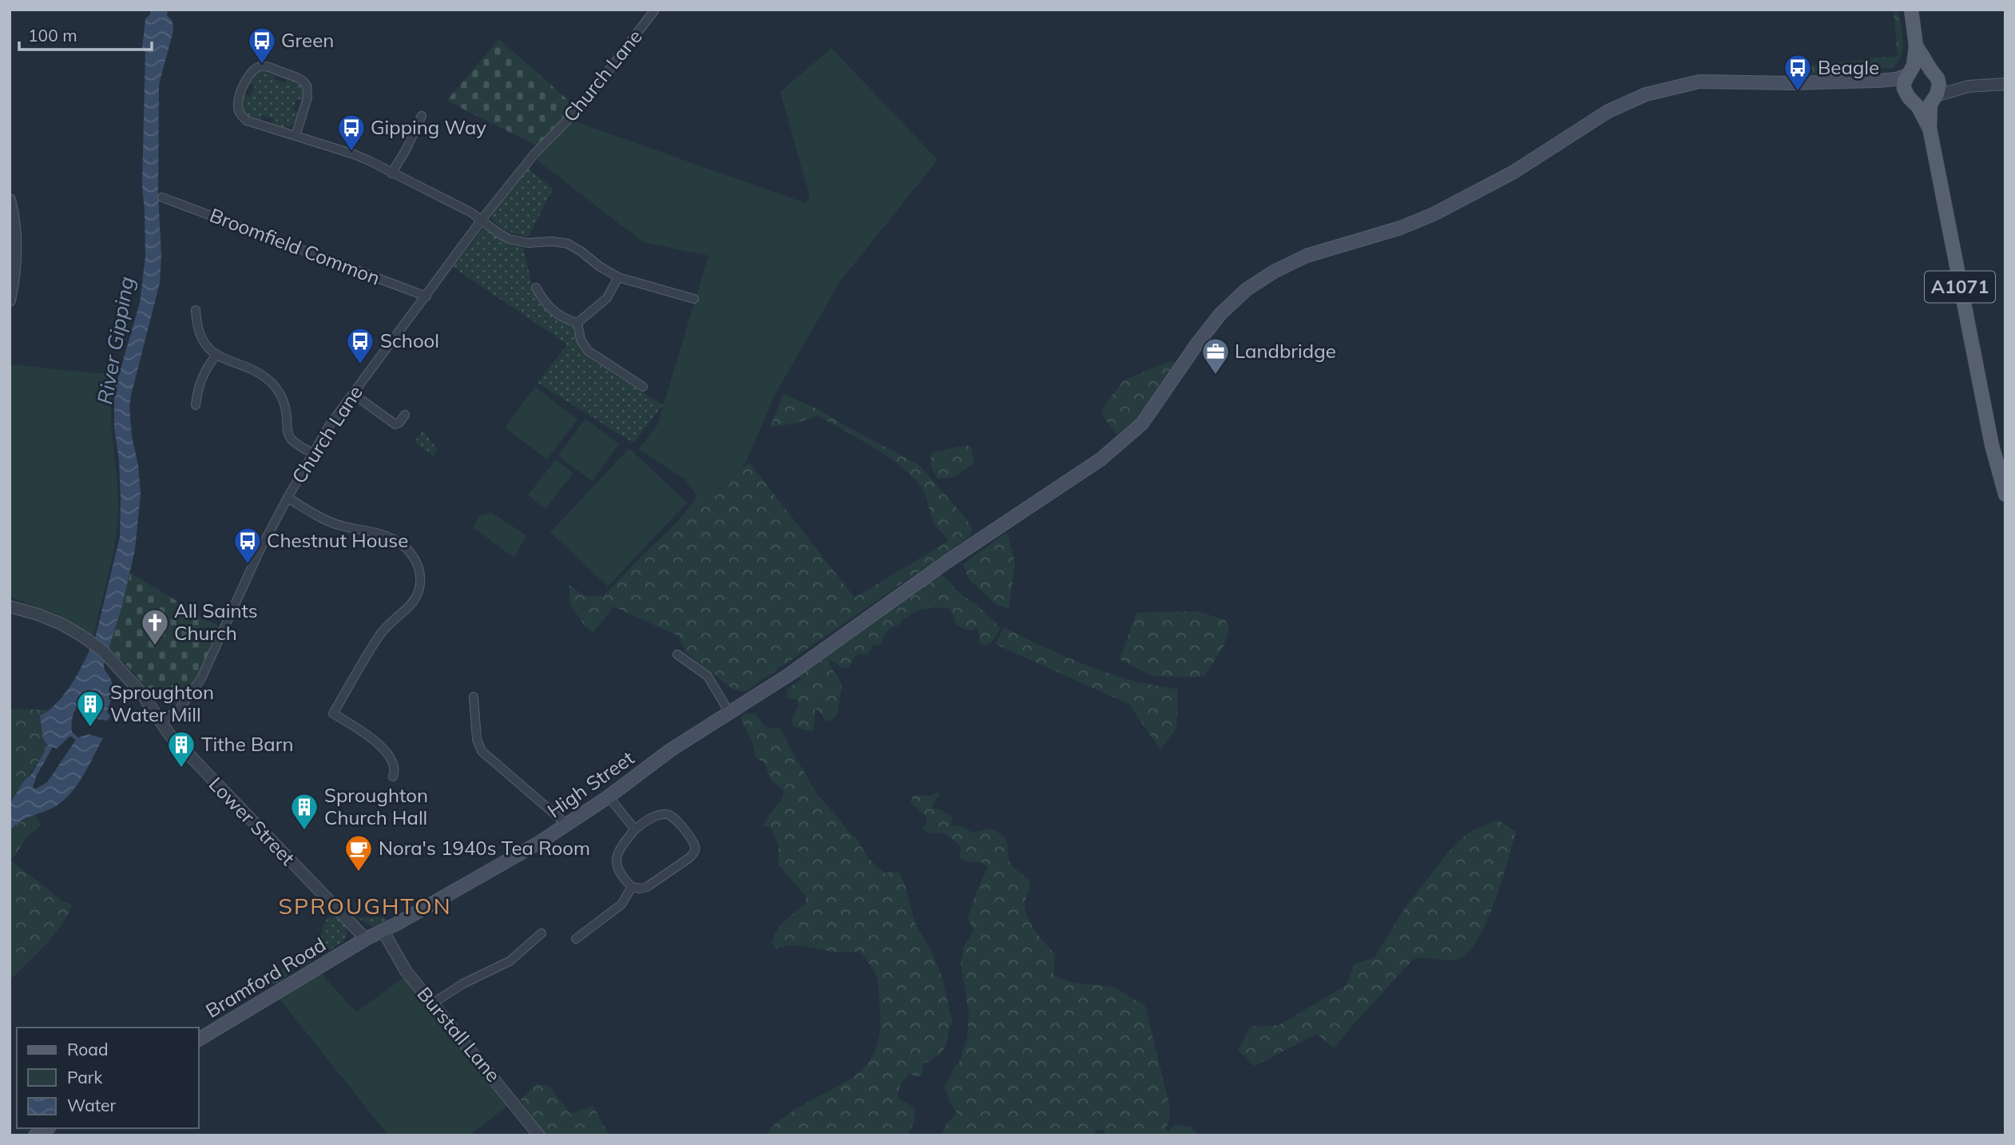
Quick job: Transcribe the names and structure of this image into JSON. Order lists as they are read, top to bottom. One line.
{"streets":{"main road":["A1071","High Street","Bramford Road"],"street":["Church Lane","Broomfield Common","Lower Street","Burstall Lane"]},"crossings":[["Church Lane","Broomfield Common"],["Church Lane","Lower Street"],["A1071","High Street"],["High Street","Bramford Road"],["High Street","Burstall Lane"],["Lower Street","Bramford Road"],["Bramford Road","Burstall Lane"]],"districts":["SPROUGHTON"],"water":["River Gipping"],"places":{"bus stop":["Green","Beagle","Gipping Way","School","Chestnut House"],"office":["Landbridge"],"church":["All Saints Church"],"building":["Sproughton Water Mill","Tithe Barn","Sproughton Church Hall"],"cafe":["Nora's 1940s Tea Room"]},"legend":["Road","Park","Water"],"scale_bar":"100 m"}
